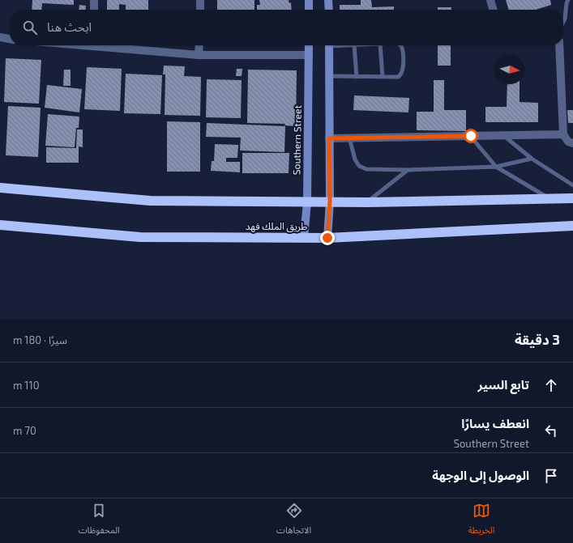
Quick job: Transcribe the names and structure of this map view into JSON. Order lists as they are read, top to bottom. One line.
{"streets":{"highway":["طريق الملك فهد"],"main road":["Southern Street"]},"crossings":[["Southern Street","طريق الملك فهد"]],"north":"right","page":{"search":"ابحث هنا","heading":["3 دقيقة","سيرًا · 180 m"],"list":[["تابع السير","110 m"],["انعطف يسارًا","Southern Street","70 m"],"الوصول إلى الوجهة"],"nav":["الخريطة","الاتجاهات","المحفوظات"]}}
